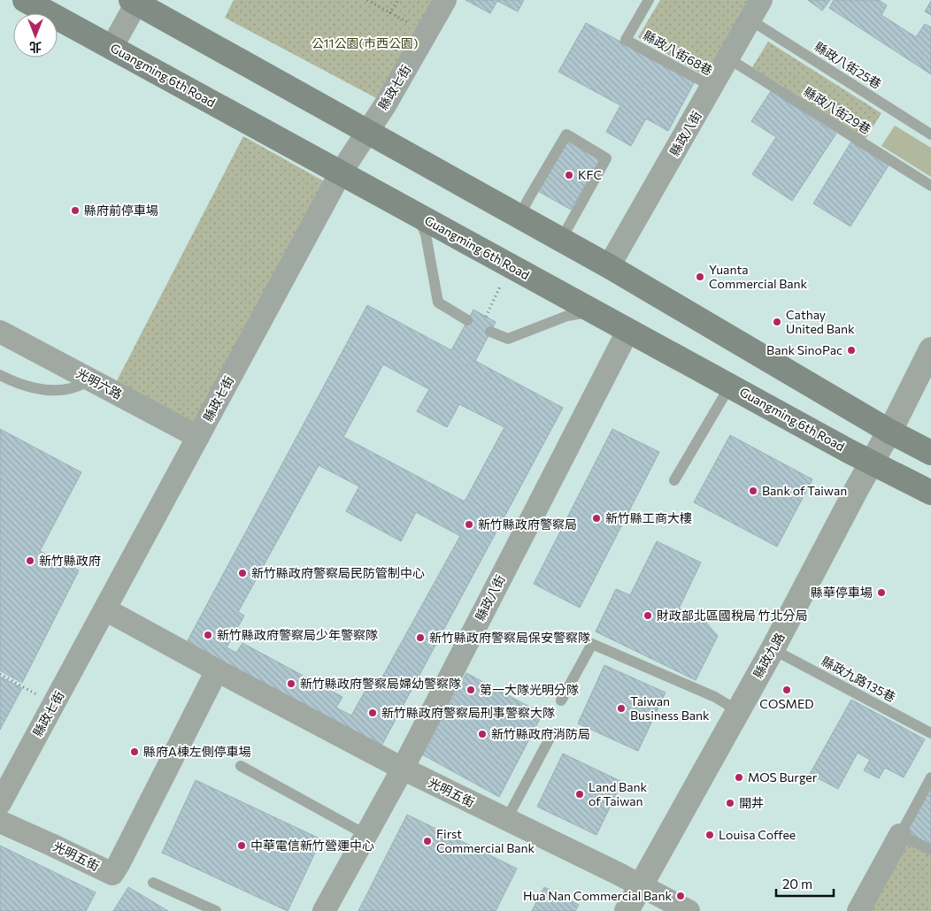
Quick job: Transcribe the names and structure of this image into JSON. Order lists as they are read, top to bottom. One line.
{"streets":{"main road":["Guangming 6th Road"],"street":["縣政七街","縣政八街","光明六路","縣政九路","光明五街"],"lane":["縣政八街68巷","縣政八街25巷","縣政八街29巷","縣政九路135巷"]},"crossings":[["縣政八街68巷","縣政八街"],["縣政八街25巷","縣政八街"],["Guangming 6th Road","縣政七街"],["Guangming 6th Road","縣政八街"],["Guangming 6th Road","縣政九路"],["縣政七街","光明六路"],["縣政七街","光明五街"],["縣政八街29巷","縣政八街"],["縣政八街","光明五街"],["縣政九路","縣政九路135巷"],["縣政九路","光明五街"]],"parks":["公11公園(市西公園)"],"places":["KFC","縣府前停車場","Yuanta Commercial Bank","Cathay United Bank","Bank SinoPac","Bank of Taiwan","新竹縣工商大樓","新竹縣政府警察局","新竹縣政府","新竹縣政府警察局民防管制中心","縣華停車場","財政部北區國稅局 竹北分局","新竹縣政府警察局少年警察隊","新竹縣政府警察局保安警察隊","新竹縣政府警察局婦幼警察隊","第一大隊光明分隊","COSMED","Taiwan Business Bank","新竹縣政府警察局刑事警察大隊","新竹縣政府消防局","縣府A棟左側停車場","MOS Burger","Land Bank of Taiwan","開丼","Louisa Coffee","First Commercial Bank","中華電信新竹營運中心","Hua Nan Commercial Bank"],"scale_bar":"20 m","north":"bottom"}
